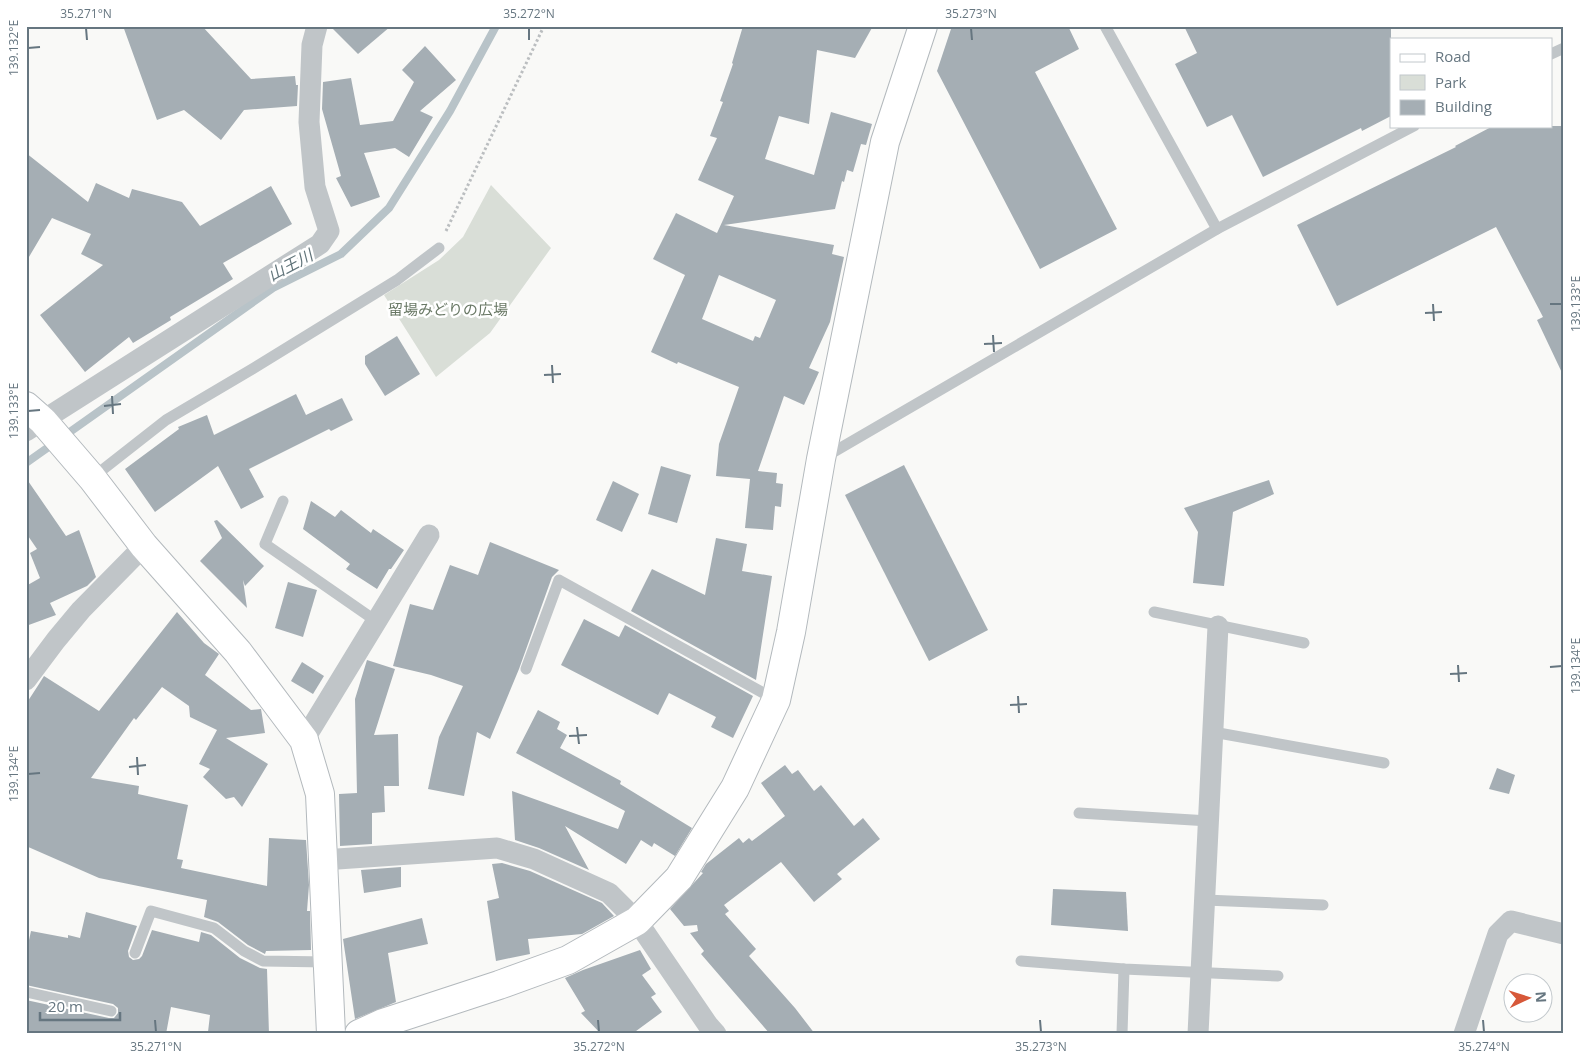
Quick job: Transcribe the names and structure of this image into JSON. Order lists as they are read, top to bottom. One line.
{"water":["山王川"],"parks":["留場みどりの広場"],"legend":["Road","Park","Building"],"scale_bar":"20 m","north":"right","coordinates":["35.271°N","35.272°N","35.273°N","139.132°E","139.133°E","139.134°E","35.274°N"]}
